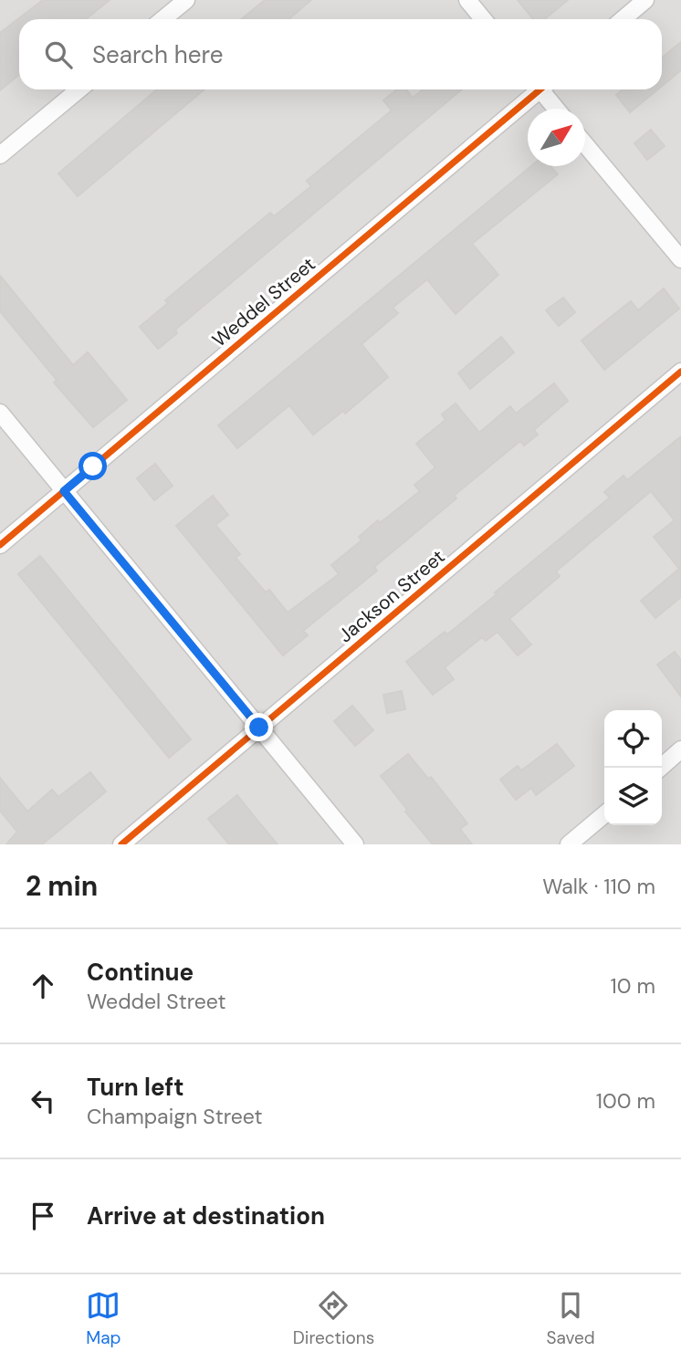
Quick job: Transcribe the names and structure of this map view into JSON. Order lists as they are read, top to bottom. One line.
{"streets":{"street":["Weddel Street","Jackson Street"]},"north":"top right","page":{"search":"Search here","heading":["2 min","Walk · 110 m"],"list":[["Continue","Weddel Street","10 m"],["Turn left","Champaign Street","100 m"],"Arrive at destination"],"nav":["Map","Directions","Saved"]}}
